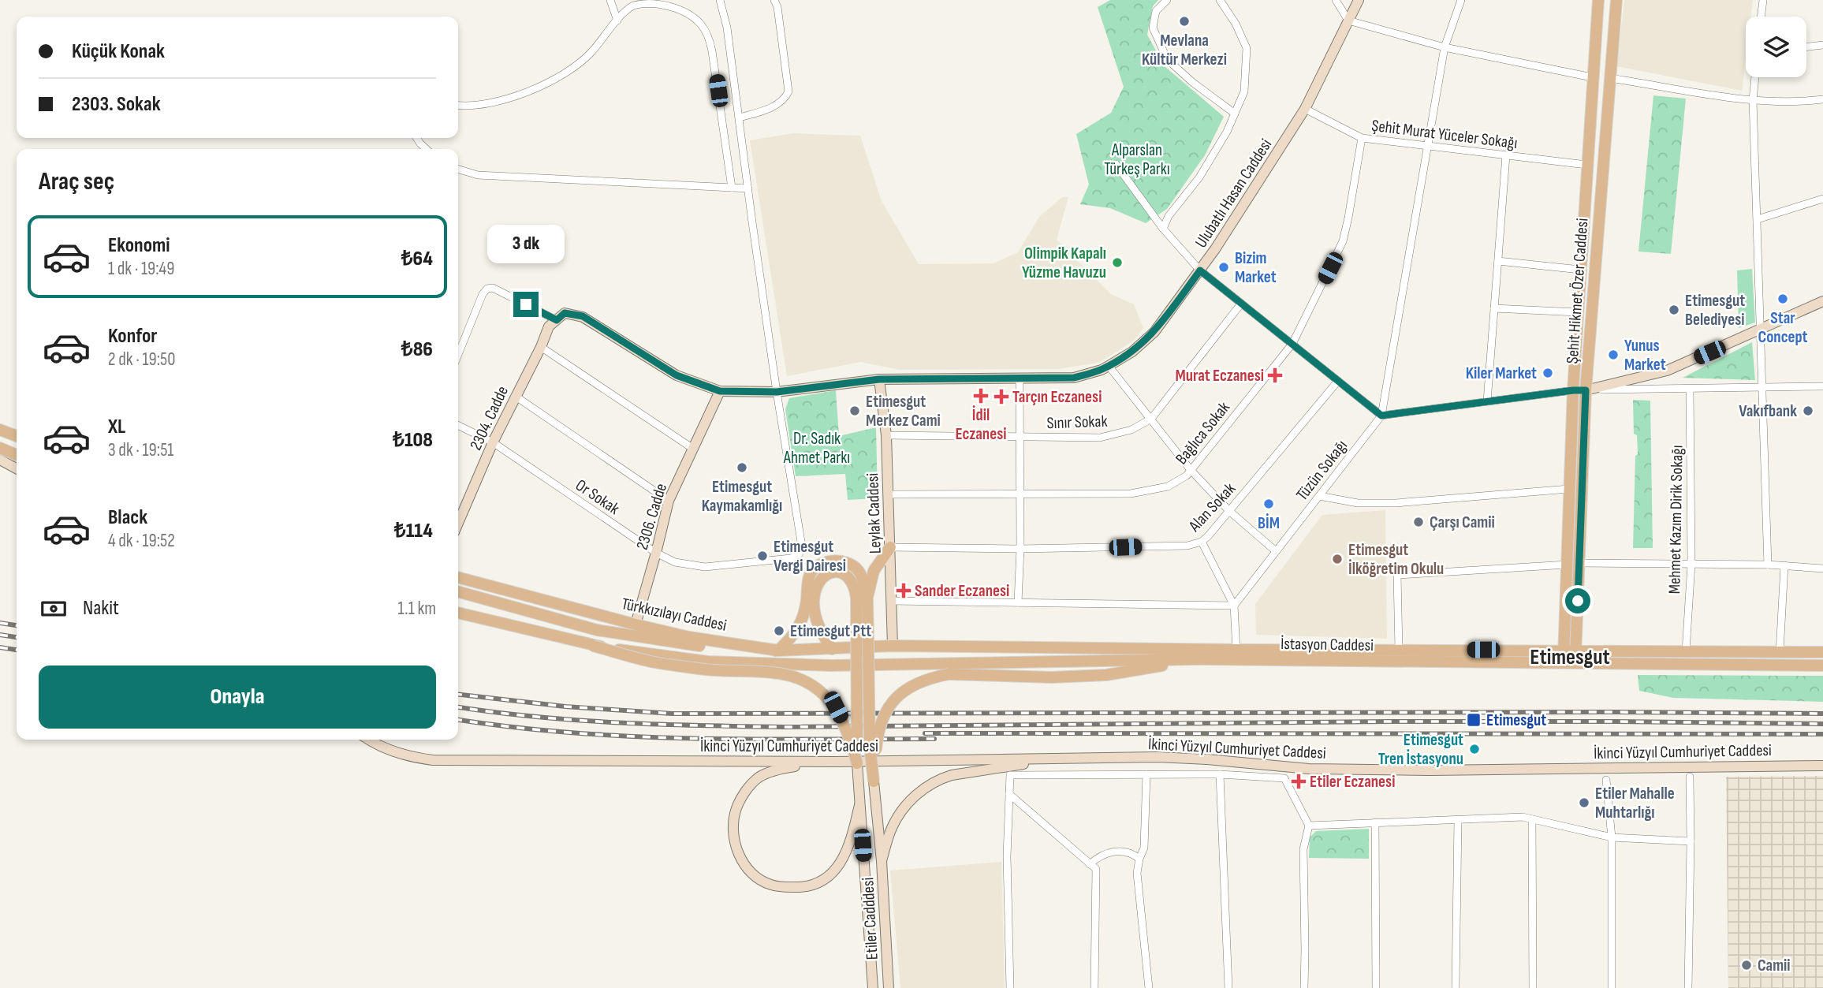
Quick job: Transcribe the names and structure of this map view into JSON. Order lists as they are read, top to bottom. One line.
{"streets":{"main road":["Ulubatlı Hasan Caddesi","Şehit Hikmet Özer Caddesi","2304. Cadde","Leylak Caddesi","2306. Cadde","Türkkızılayı Caddesi","İstasyon Caddesi","İkinci Yüzyıl Cumhuriyet Caddesi","Etiler Cadddesi"],"street":["Şehit Murat Yüceler Sokağı","Sınır Sokak","Bağlıca Sokak","Tüzün Sokağı","Or Sokak","Alan Sokak","Mehmet Kazım Dirik Sokağı"]},"crossings":[["Şehit Murat Yüceler Sokağı","Ulubatlı Hasan Caddesi"],["Şehit Murat Yüceler Sokağı","Şehit Hikmet Özer Caddesi"],["Şehit Murat Yüceler Sokağı","Bağlıca Sokak"],["Şehit Murat Yüceler Sokağı","Tüzün Sokağı"],["Ulubatlı Hasan Caddesi","2304. Cadde"],["Ulubatlı Hasan Caddesi","Or Sokak"],["Ulubatlı Hasan Caddesi","Leylak Caddesi"],["Ulubatlı Hasan Caddesi","2306. Cadde"],["Şehit Hikmet Özer Caddesi","İstasyon Caddesi"],["2304. Cadde","Or Sokak"],["Sınır Sokak","Leylak Caddesi"],["Bağlıca Sokak","Leylak Caddesi"],["Or Sokak","2306. Cadde"],["Alan Sokak","Leylak Caddesi"],["Leylak Caddesi","Türkkızılayı Caddesi"],["Leylak Caddesi","İstasyon Caddesi"],["2306. Cadde","Türkkızılayı Caddesi"],["Mehmet Kazım Dirik Sokağı","İstasyon Caddesi"],["Türkkızılayı Caddesi","İstasyon Caddesi"]],"districts":["Etimesgut"],"parks":["Alparslan Türkeş Parkı","Dr. Sadık Ahmet Parkı"],"places":{"other":["Mevlana Kültür Merkezi","Olimpik Kapalı Yüzme Havuzu","Bizim Market","Star Concept","Etimesgut Belediyesi","Yunus Market","Kiler Market","Etimesgut Merkez Cami","Vakıfbank","Etimesgut Kaymakamlığı","BİM","Çarşı Camii","Etimesgut Vergi Dairesi","Etimesgut İlköğretim Okulu","Etimesgut Ptt","Etimesgut Tren İstasyonu","Etiler Mahalle Muhtarlığı","Camii"],"health":["Murat Eczanesi","İdil Eczanesi","Tarçın Eczanesi","Sander Eczanesi","Etiler Eczanesi"],"transit":["Etimesgut"]},"page":{"banner":["Küçük Konak","2303. Sokak"],"heading":"Araç seç","list":[{"name":"Ekonomi","note":"1 dk · 19:49","value":"₺64"},{"name":"Konfor","note":"2 dk · 19:50","value":"₺86"},{"name":"XL","note":"3 dk · 19:51","value":"₺108"},{"name":"Black","note":"4 dk · 19:52","value":"₺114"}],"bubble":"3 dk","pay":["Nakit","1.1 km"],"buttons":"Onayla"}}
